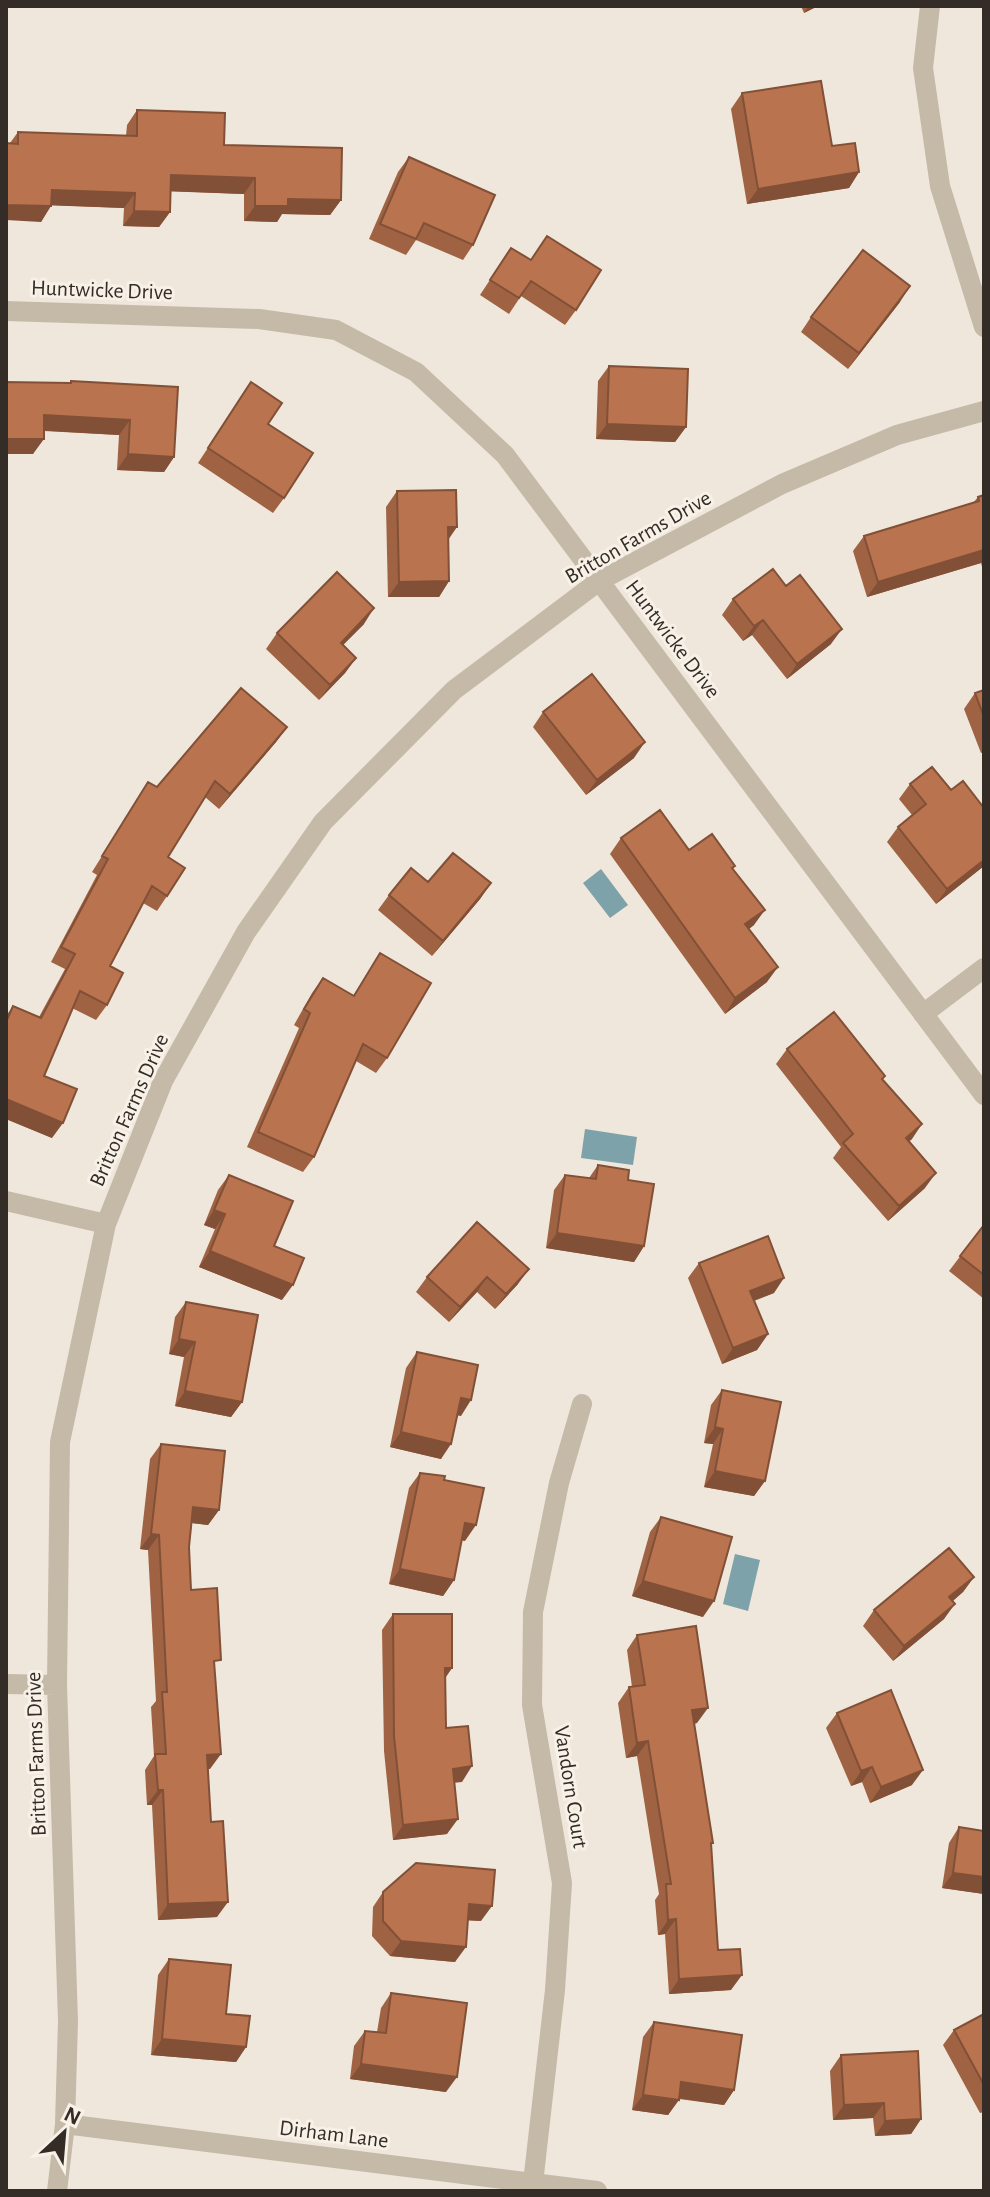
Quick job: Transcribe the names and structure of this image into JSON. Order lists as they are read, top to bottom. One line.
{"streets":{"street":["Huntwicke Drive","Britton Farms Drive","Vandorn Court","Dirham Lane"]},"crossings":[["Huntwicke Drive","Britton Farms Drive"],["Britton Farms Drive","Dirham Lane"],["Vandorn Court","Dirham Lane"]],"north":"top right"}
